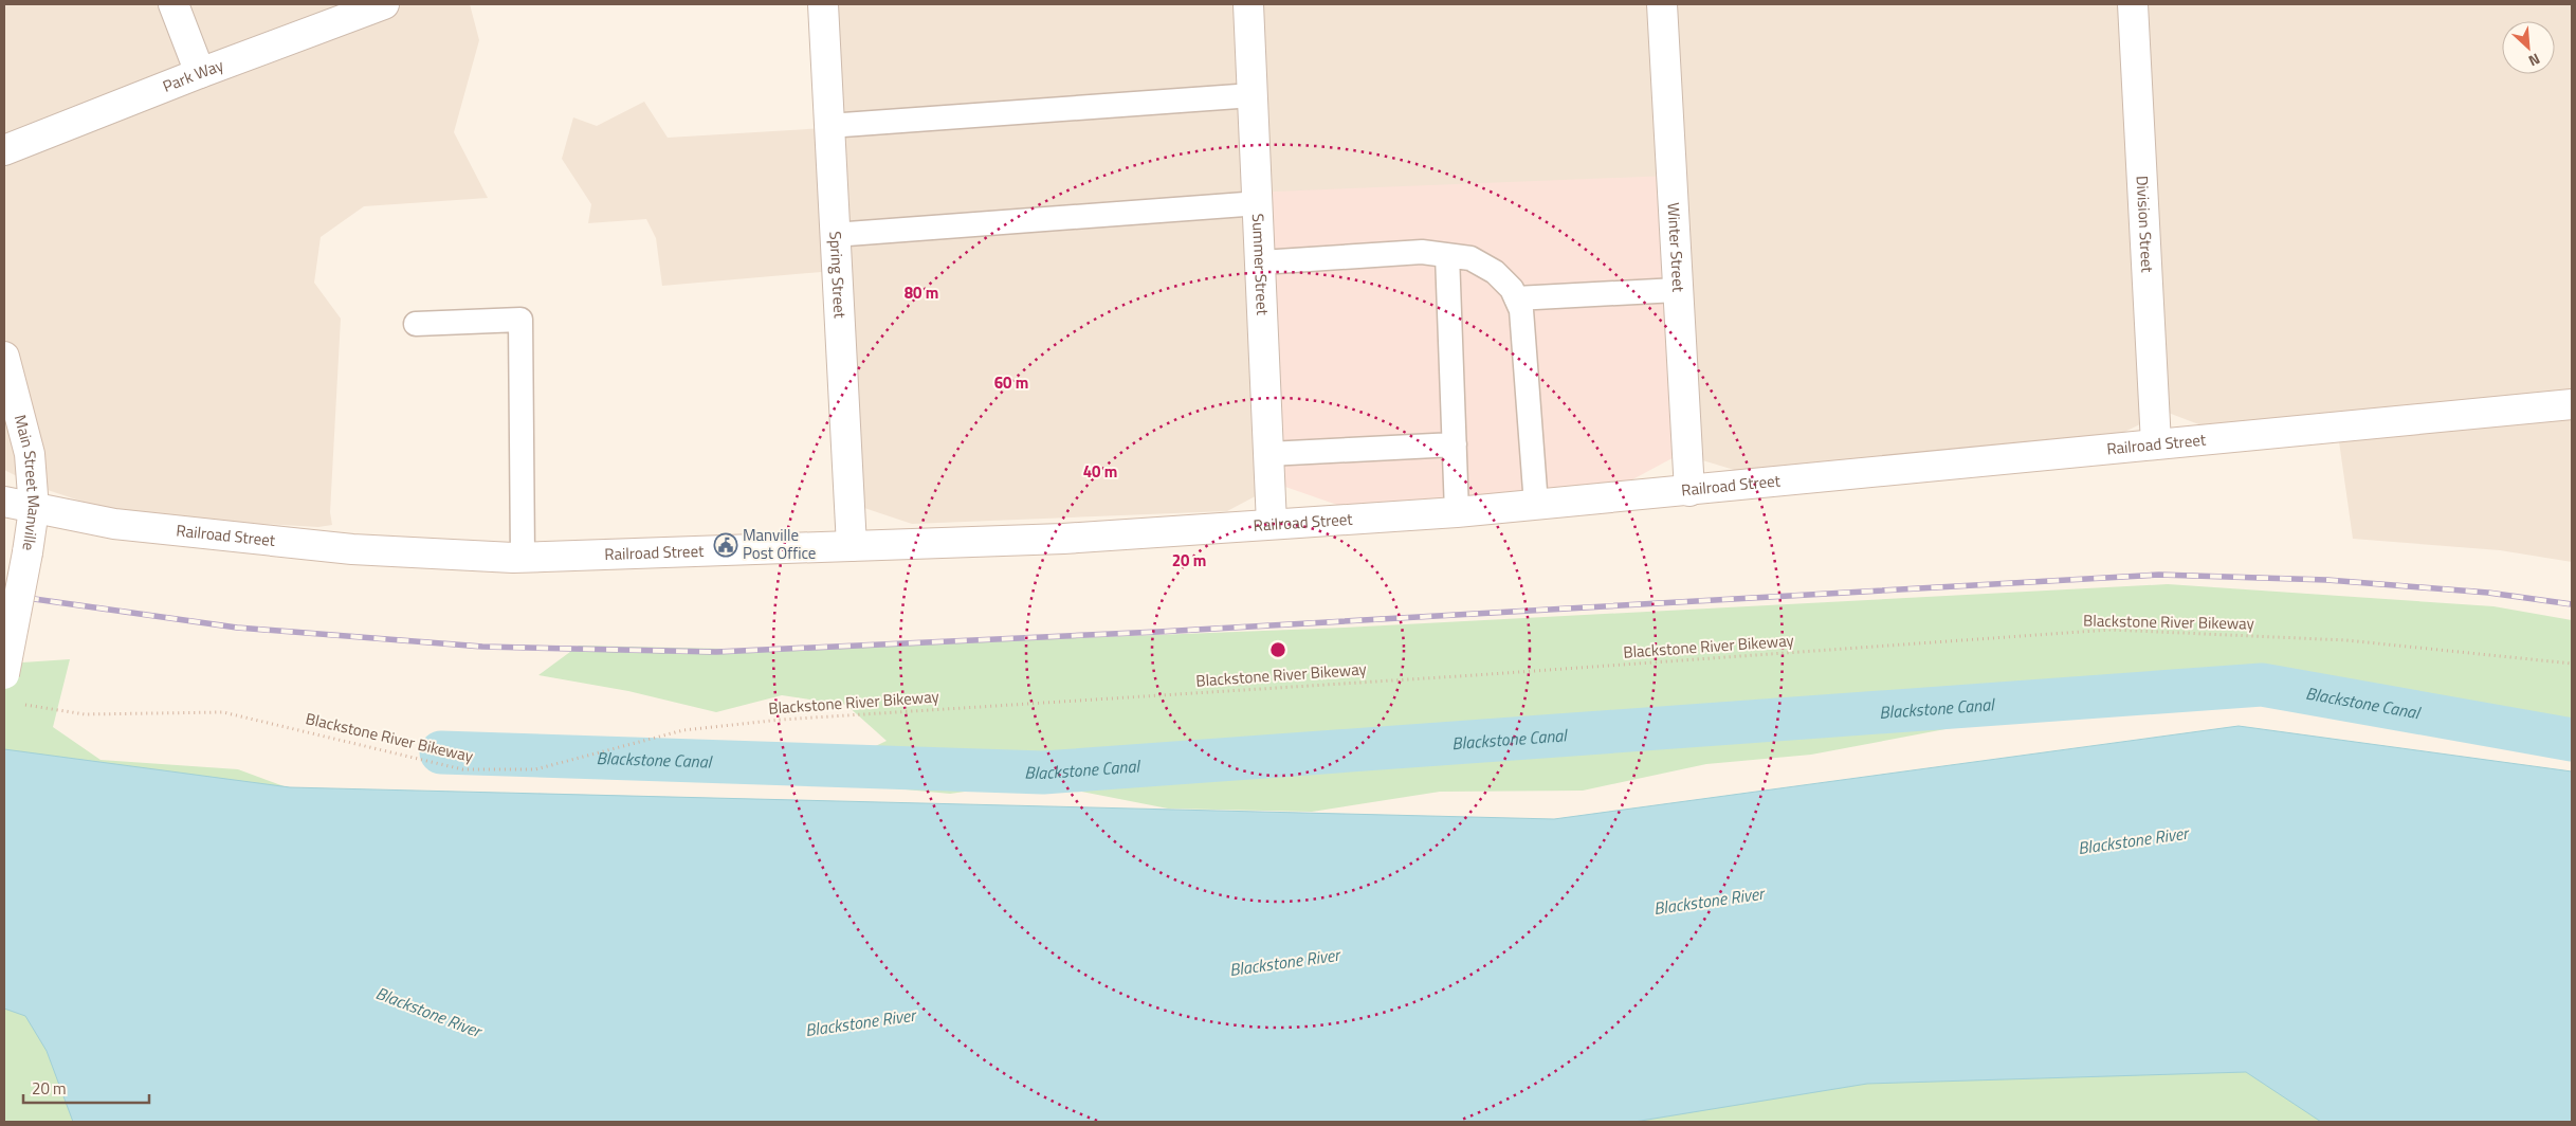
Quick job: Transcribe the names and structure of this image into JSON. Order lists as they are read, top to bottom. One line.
{"streets":{"street":["Park Way","Division Street","Winter Street","Summer Street","Spring Street","Railroad Street","Main Street Manville"],"path":["Blackstone River Bikeway"]},"crossings":[["Division Street","Railroad Street"],["Winter Street","Railroad Street"],["Summer Street","Railroad Street"],["Spring Street","Railroad Street"],["Railroad Street","Main Street Manville"]],"water":["Blackstone Canal","Blackstone River"],"places":{"public building":["Manville Post Office"]},"scale_bar":"20 m","north":"bottom right","rings":["80 m","60 m","40 m","20 m"]}
